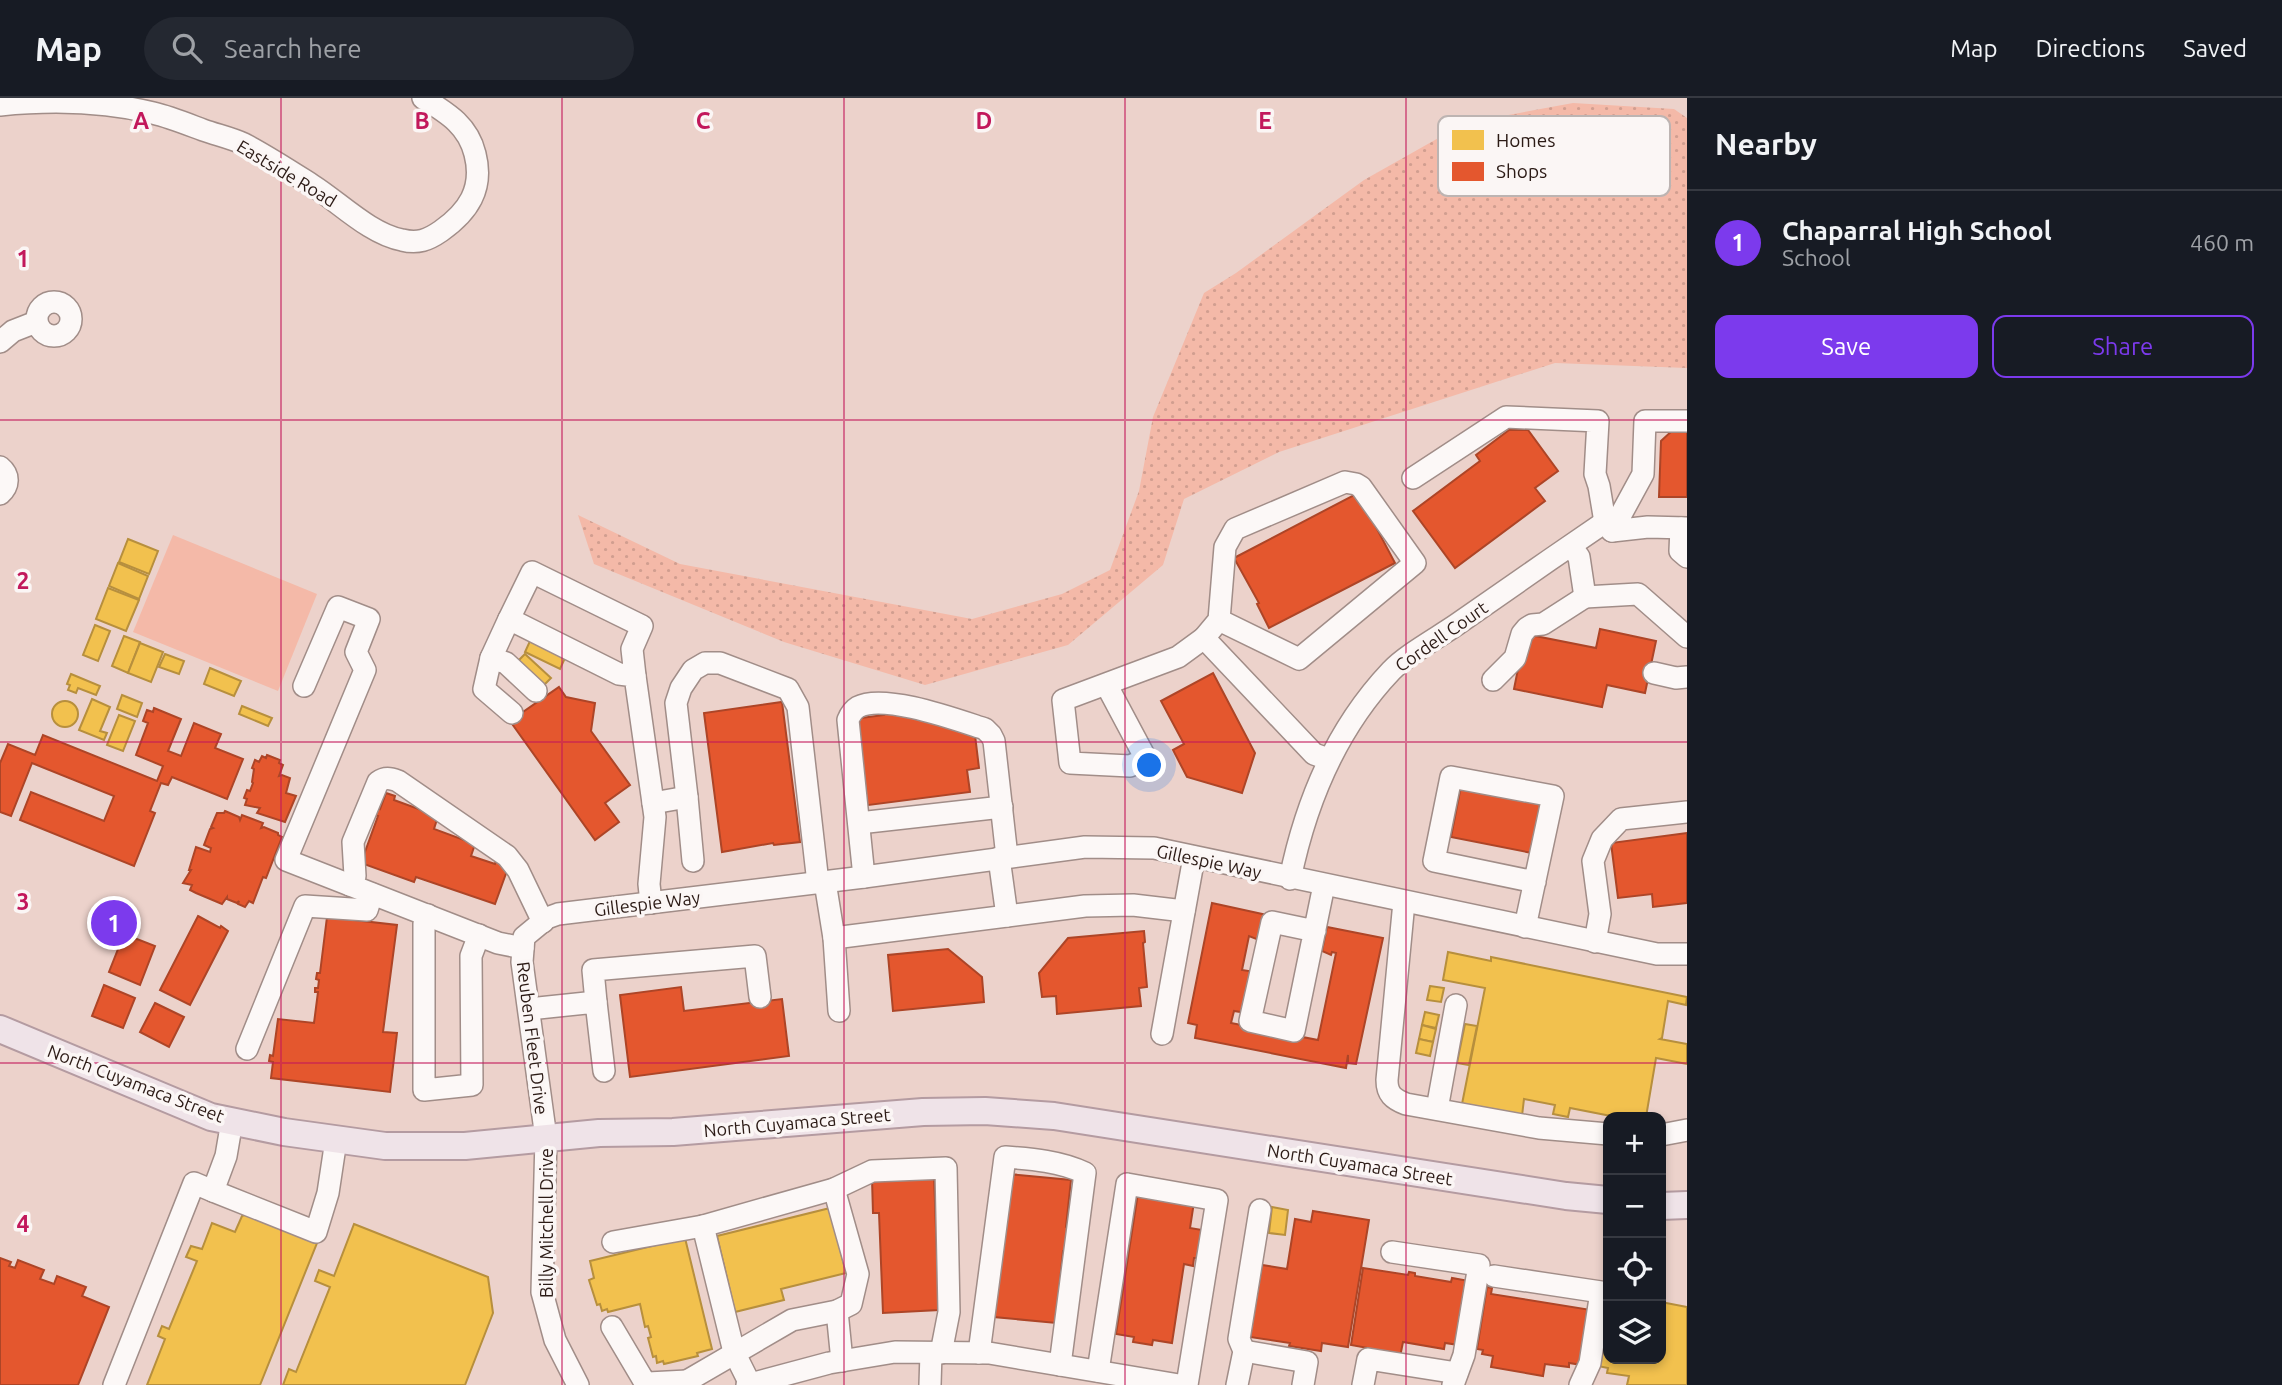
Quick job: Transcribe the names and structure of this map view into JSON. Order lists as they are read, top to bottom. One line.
{"streets":{"main road":["North Cuyamaca Street"],"street":["Eastside Road","Cordell Court","Gillespie Way","Reuben Fleet Drive","Billy Mitchell Drive"]},"crossings":[["Cordell Court","Gillespie Way"],["Gillespie Way","Reuben Fleet Drive"],["Reuben Fleet Drive","North Cuyamaca Street"],["Reuben Fleet Drive","Billy Mitchell Drive"],["North Cuyamaca Street","Billy Mitchell Drive"]],"legend":["Homes","Shops"],"page":{"header":"Map","search":"Search here","nav":["Map","Directions","Saved"],"heading":"Nearby","list":[{"mark":"1","name":"Chaparral High School","note":"School","value":"460 m"}],"buttons":["Save","Share"],"pins":"1","map_buttons":["+","−"]},"grid":{"columns":["A","B","C","D","E"],"rows":["1","2","3","4"]}}
